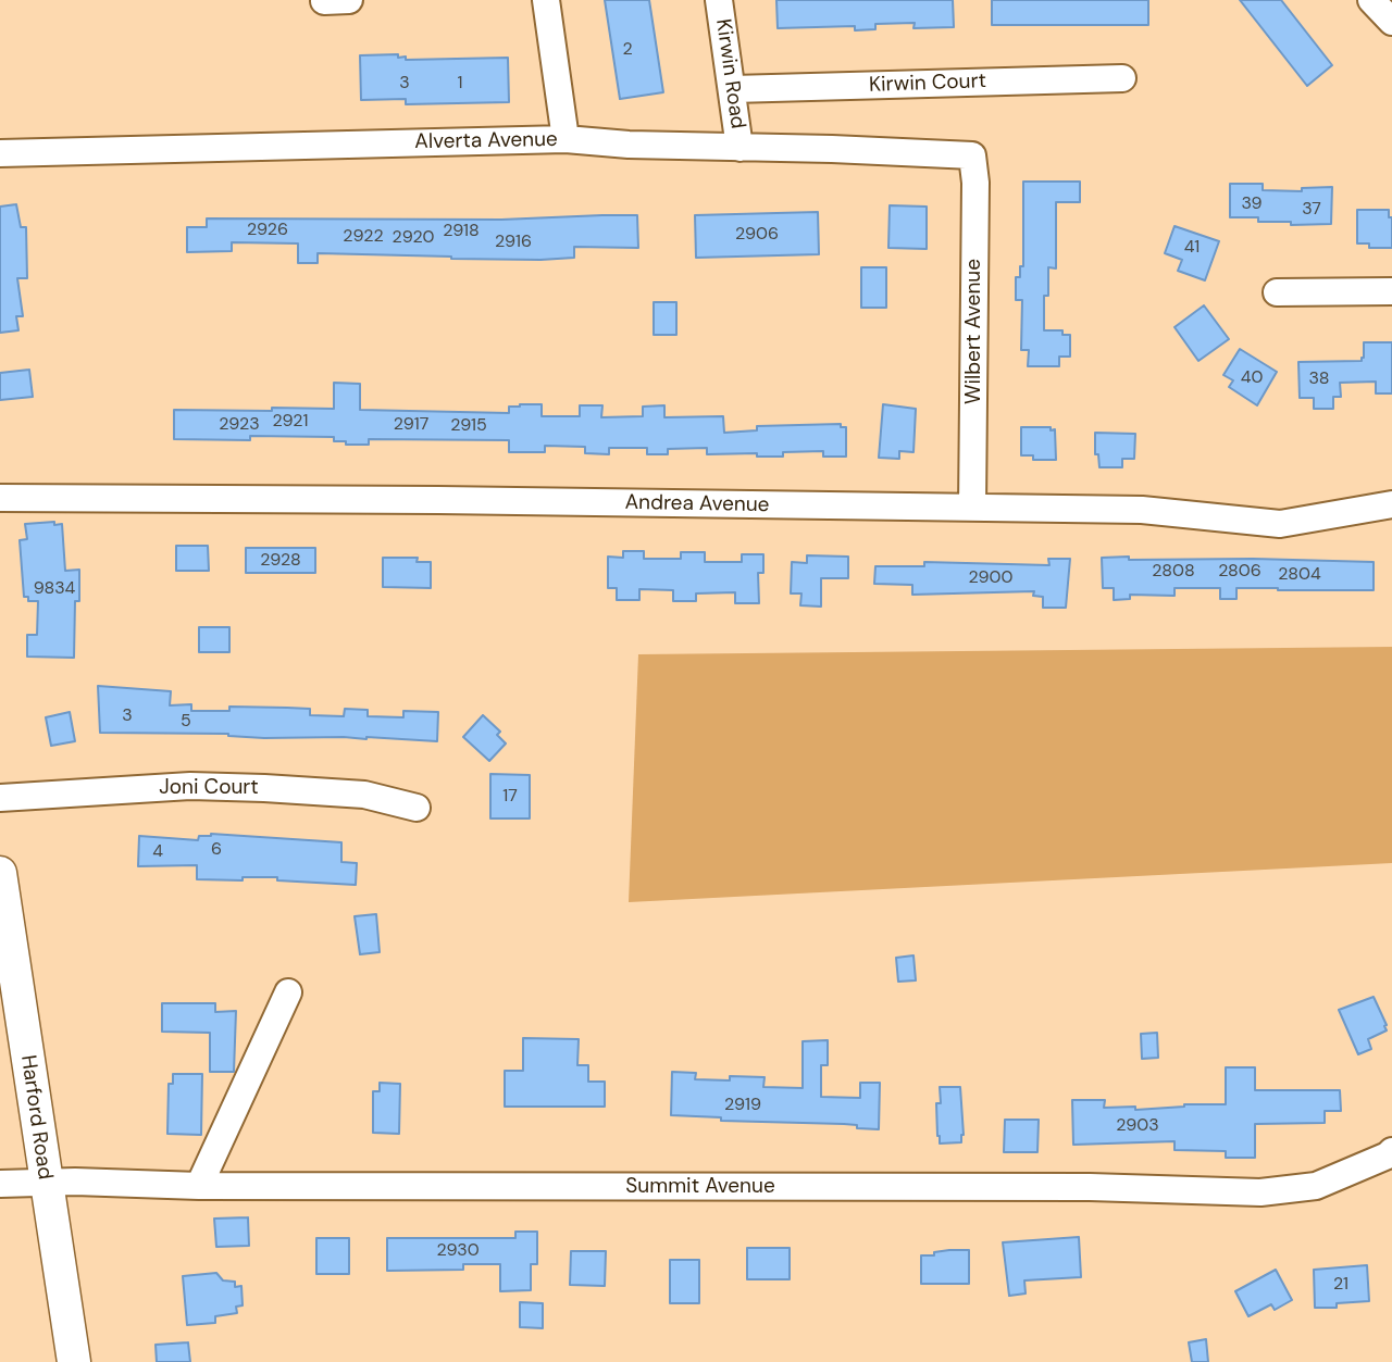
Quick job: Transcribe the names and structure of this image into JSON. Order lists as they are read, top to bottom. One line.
{"streets":{"main road":["Harford Road"],"street":["Kirwin Road","Kirwin Court","Alverta Avenue","Wilbert Avenue","Andrea Avenue","Joni Court","Summit Avenue"]},"crossings":[["Kirwin Road","Kirwin Court"],["Kirwin Road","Alverta Avenue"],["Alverta Avenue","Wilbert Avenue"],["Wilbert Avenue","Andrea Avenue"],["Harford Road","Summit Avenue"]],"house_numbers":["2","3","1","39","37","2926","2918","2906","2922","2920","2916","41","40","38","2921","2923","2917","2915","2928","2808","2806","2804","2900","9834","3","5","17","6","4","2919","2903","2930","21"]}
